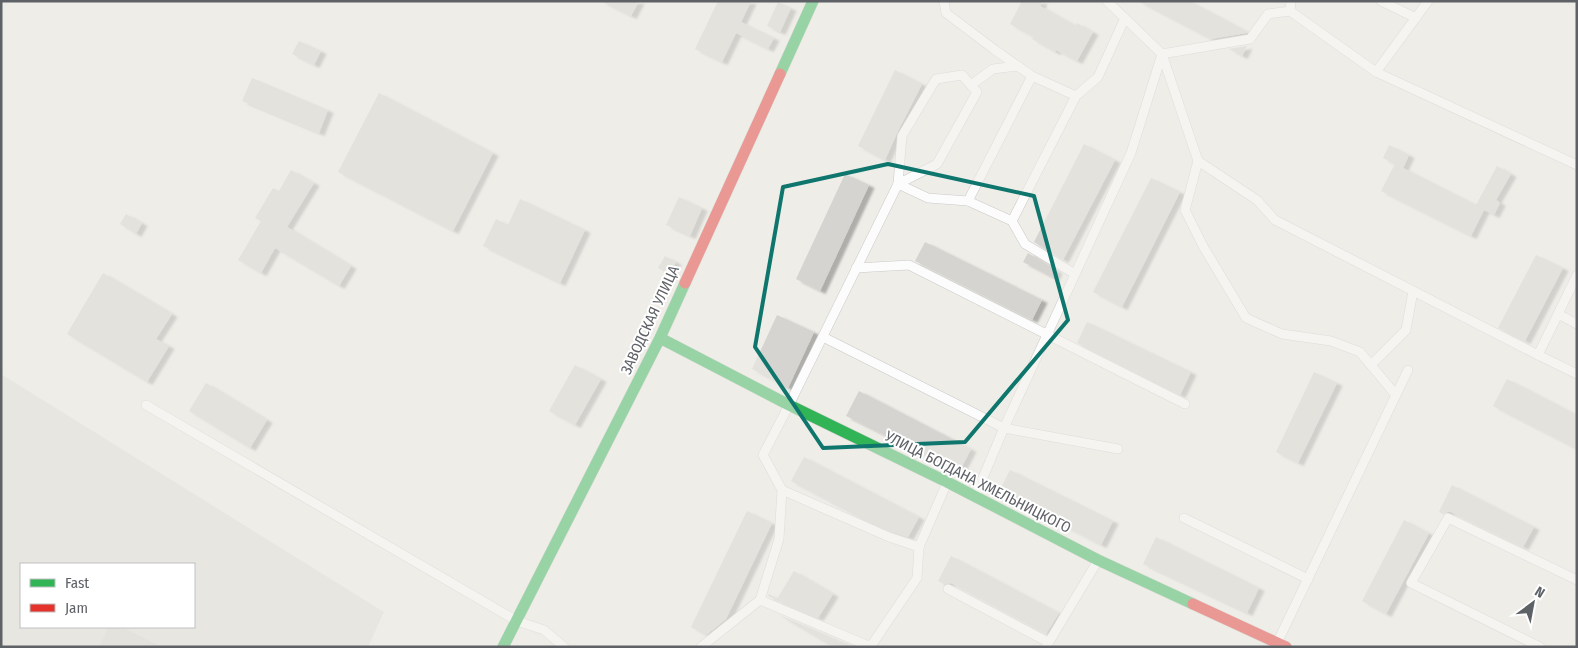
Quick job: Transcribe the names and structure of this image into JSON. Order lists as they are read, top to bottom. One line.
{"streets":{"street":["ЗАВОДСКАЯ УЛИЦА","УЛИЦА БОГДАНА ХМЕЛЬНИЦКОГО"]},"crossings":[["ЗАВОДСКАЯ УЛИЦА","УЛИЦА БОГДАНА ХМЕЛЬНИЦКОГО"]],"legend":["Fast","Jam"],"north":"top right"}
